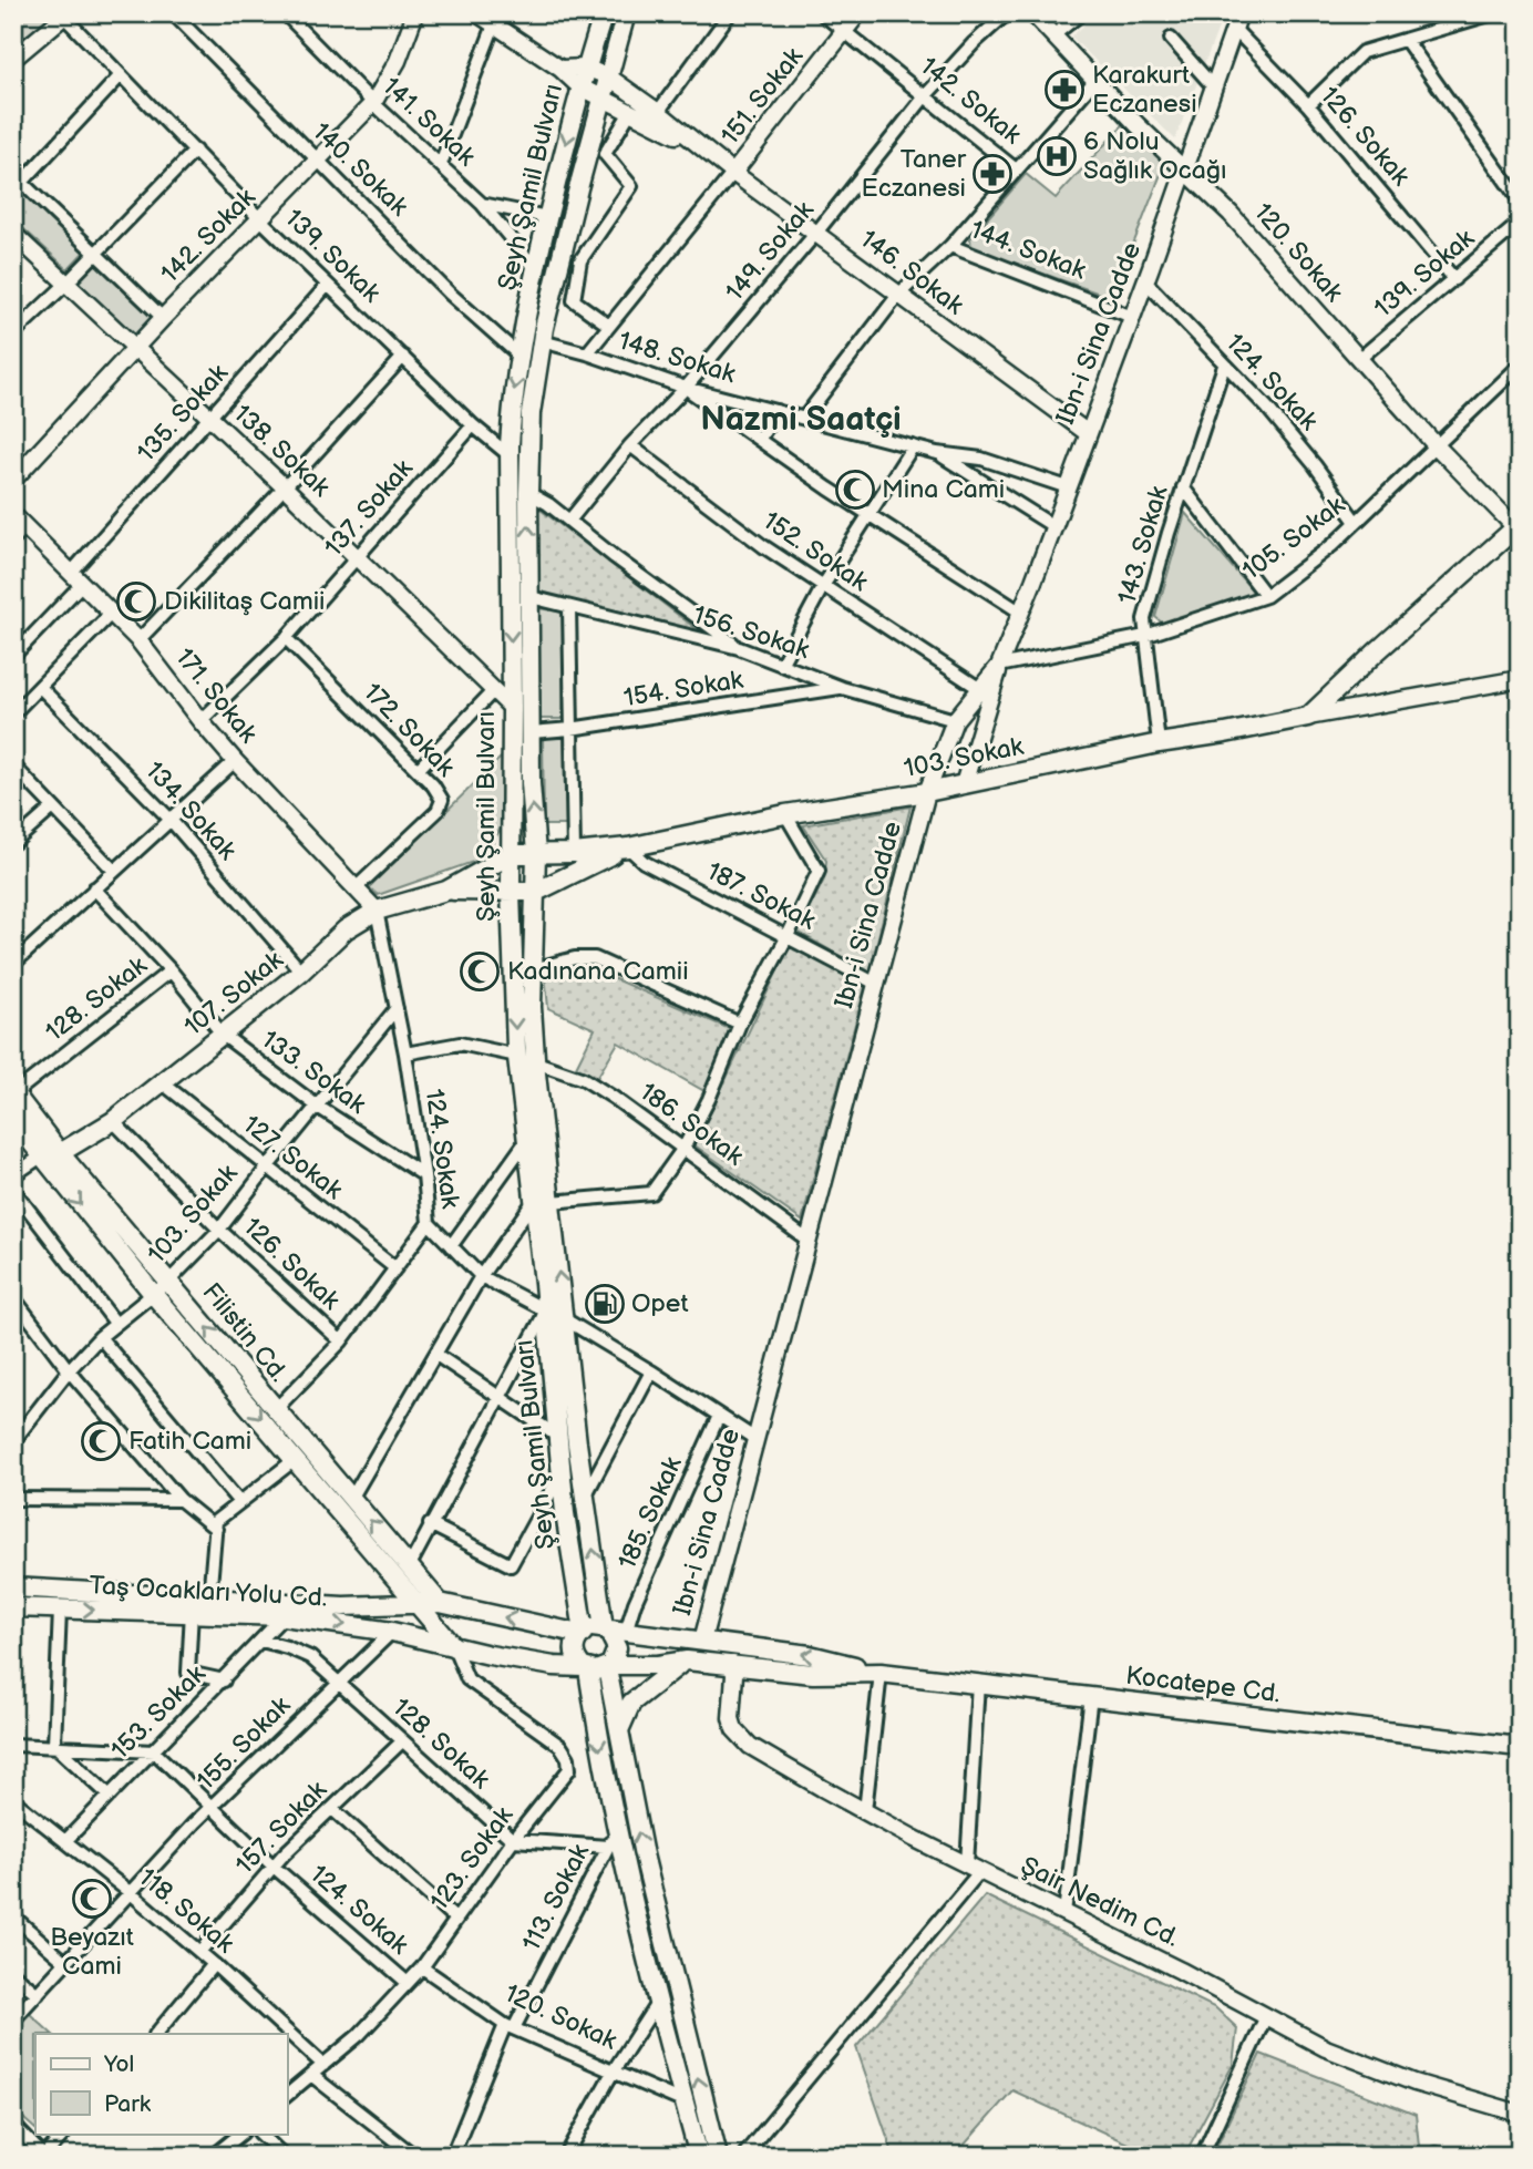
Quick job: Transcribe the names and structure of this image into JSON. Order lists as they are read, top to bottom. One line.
{"streets":{"main road":["Şeyh Şamil Bulvarı","103. Sokak","107. Sokak","Filistin Cd.","Taş Ocakları Yolu Cd.","Kocatepe Cd."],"street":["151. Sokak","142. Sokak","141. Sokak","126. Sokak","140. Sokak","144. Sokak","149. Sokak","120. Sokak","139. Sokak","146. Sokak","Ibn-i Sina Cadde","148. Sokak","124. Sokak","135. Sokak","138. Sokak","137. Sokak","105. Sokak","143. Sokak","152. Sokak","156. Sokak","154. Sokak","171. Sokak","172. Sokak","134. Sokak","187. Sokak","128. Sokak","133. Sokak","186. Sokak","127. Sokak","185. Sokak","153. Sokak","155. Sokak","157. Sokak","123. Sokak","113. Sokak","Şair Nedim Cd.","118. Sokak"]},"crossings":[["151. Sokak","142. Sokak"],["151. Sokak","146. Sokak"],["142. Sokak","141. Sokak"],["142. Sokak","140. Sokak"],["142. Sokak","149. Sokak"],["142. Sokak","139. Sokak"],["142. Sokak","138. Sokak"],["141. Sokak","Şeyh Şamil Bulvarı"],["126. Sokak","139. Sokak"],["126. Sokak","Ibn-i Sina Cadde"],["126. Sokak","103. Sokak"],["126. Sokak","107. Sokak"],["140. Sokak","Şeyh Şamil Bulvarı"],["Şeyh Şamil Bulvarı","120. Sokak"],["Şeyh Şamil Bulvarı","139. Sokak"],["Şeyh Şamil Bulvarı","146. Sokak"],["Şeyh Şamil Bulvarı","148. Sokak"],["Şeyh Şamil Bulvarı","124. Sokak"],["Şeyh Şamil Bulvarı","138. Sokak"],["Şeyh Şamil Bulvarı","156. Sokak"],["Şeyh Şamil Bulvarı","154. Sokak"],["Şeyh Şamil Bulvarı","103. Sokak"],["Şeyh Şamil Bulvarı","186. Sokak"],["Şeyh Şamil Bulvarı","185. Sokak"],["Şeyh Şamil Bulvarı","Taş Ocakları Yolu Cd."],["Şeyh Şamil Bulvarı","Kocatepe Cd."],["Şeyh Şamil Bulvarı","113. Sokak"],["144. Sokak","Ibn-i Sina Cadde"],["149. Sokak","146. Sokak"],["149. Sokak","148. Sokak"],["149. Sokak","152. Sokak"],["120. Sokak","139. Sokak"],["120. Sokak","Ibn-i Sina Cadde"],["120. Sokak","105. Sokak"],["120. Sokak","123. Sokak"],["120. Sokak","113. Sokak"],["139. Sokak","135. Sokak"],["139. Sokak","137. Sokak"],["146. Sokak","Ibn-i Sina Cadde"],["Ibn-i Sina Cadde","148. Sokak"],["Ibn-i Sina Cadde","124. Sokak"],["Ibn-i Sina Cadde","105. Sokak"],["Ibn-i Sina Cadde","152. Sokak"],["Ibn-i Sina Cadde","156. Sokak"],["Ibn-i Sina Cadde","103. Sokak"],["Ibn-i Sina Cadde","187. Sokak"],["Ibn-i Sina Cadde","186. Sokak"],["Ibn-i Sina Cadde","Kocatepe Cd."],["124. Sokak","105. Sokak"],["124. Sokak","143. Sokak"],["124. Sokak","171. Sokak"],["124. Sokak","103. Sokak"],["124. Sokak","107. Sokak"],["124. Sokak","133. Sokak"],["124. Sokak","153. Sokak"],["124. Sokak","155. Sokak"],["124. Sokak","157. Sokak"],["124. Sokak","123. Sokak"],["135. Sokak","138. Sokak"],["135. Sokak","171. Sokak"],["138. Sokak","137. Sokak"],["137. Sokak","171. Sokak"],["137. Sokak","172. Sokak"],["105. Sokak","143. Sokak"],["143. Sokak","103. Sokak"],["156. Sokak","154. Sokak"],["171. Sokak","172. Sokak"],["171. Sokak","107. Sokak"],["103. Sokak","187. Sokak"],["103. Sokak","107. Sokak"],["103. Sokak","133. Sokak"],["103. Sokak","127. Sokak"],["103. Sokak","Filistin Cd."],["134. Sokak","107. Sokak"],["107. Sokak","133. Sokak"],["107. Sokak","127. Sokak"],["107. Sokak","Filistin Cd."],["128. Sokak","133. Sokak"],["128. Sokak","Filistin Cd."],["128. Sokak","153. Sokak"],["128. Sokak","155. Sokak"],["128. Sokak","157. Sokak"],["128. Sokak","123. Sokak"],["Filistin Cd.","Taş Ocakları Yolu Cd."],["Filistin Cd.","123. Sokak"],["185. Sokak","Taş Ocakları Yolu Cd."],["185. Sokak","Kocatepe Cd."],["Taş Ocakları Yolu Cd.","Kocatepe Cd."],["Taş Ocakları Yolu Cd.","153. Sokak"],["Taş Ocakları Yolu Cd.","155. Sokak"],["Taş Ocakları Yolu Cd.","123. Sokak"],["Kocatepe Cd.","Şair Nedim Cd."],["153. Sokak","118. Sokak"],["155. Sokak","118. Sokak"],["157. Sokak","118. Sokak"],["123. Sokak","118. Sokak"]],"districts":["Nazmi Saatçi"],"places":{"pharmacy":["Karakurt Eczanesi","Taner Eczanesi"],"hospital":["6 Nolu Sağlık Ocağı"],"mosque":["Mina Cami","Dikilitaş Camii","Kadınana Camii","Fatih Cami","Beyazıt Cami"],"fuel station":["Opet"]},"legend":["Yol","Park"]}
